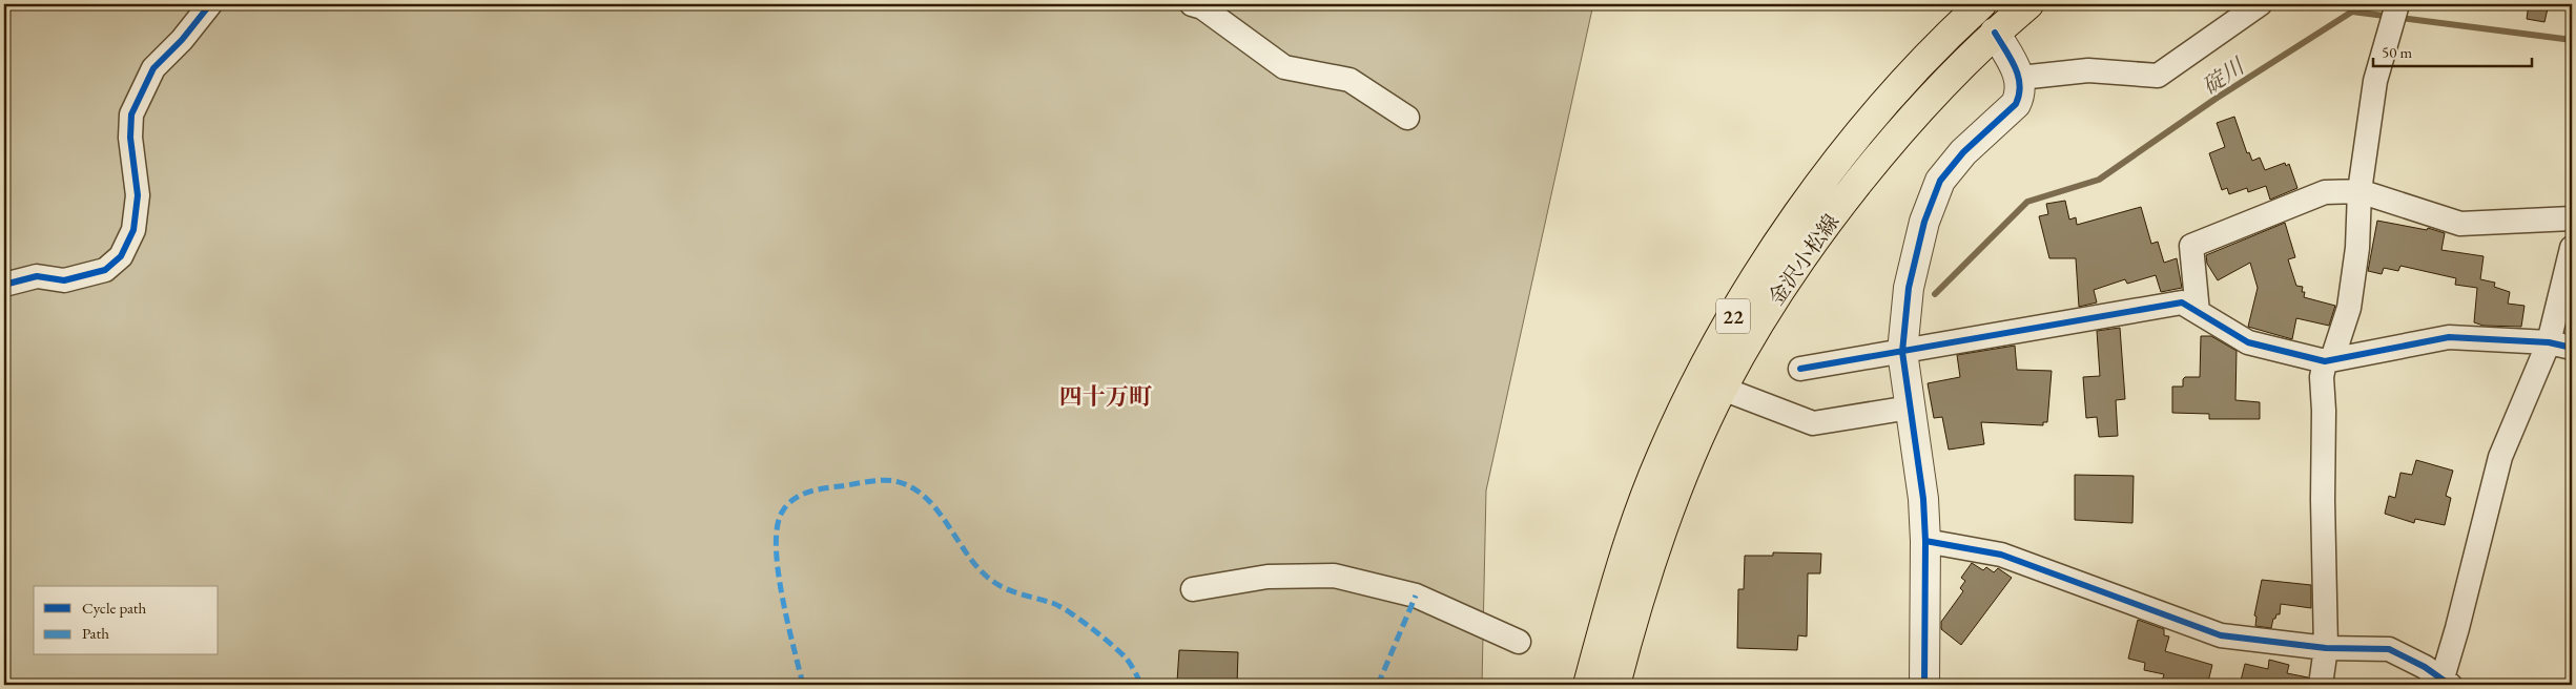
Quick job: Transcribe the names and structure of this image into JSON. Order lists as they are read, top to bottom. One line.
{"streets":{"main road":["金沢小松線","22"]},"districts":["四十万町"],"water":["碇川"],"legend":["Cycle path","Path"],"scale_bar":"50 m"}
